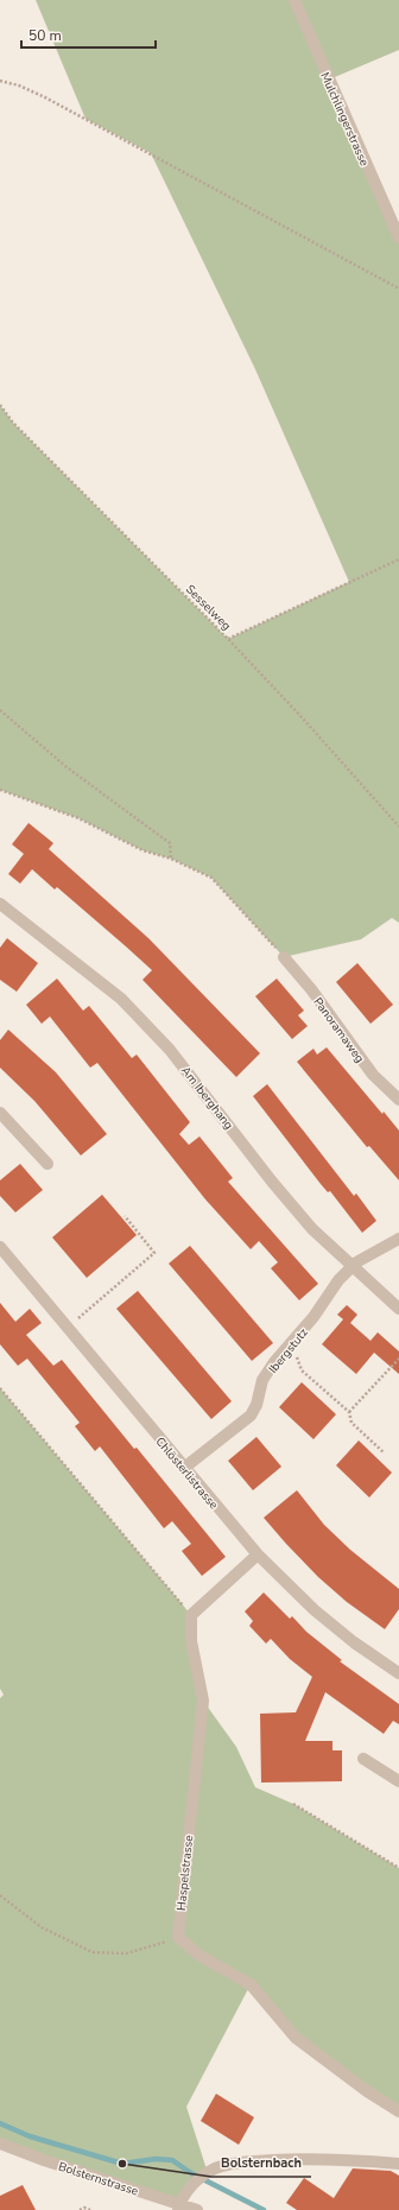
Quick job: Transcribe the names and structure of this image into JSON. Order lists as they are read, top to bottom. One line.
{"streets":{"street":["Mulchlingerstrasse","Panoramaweg","Am Iberghang","Ibergstutz","Chlösterlistrasse","Haspelstrasse","Bolsternstrasse"],"path":["Sesselweg"]},"crossings":[["Am Iberghang","Ibergstutz"],["Ibergstutz","Chlösterlistrasse"]],"places":["Bolsternbach"],"scale_bar":"50 m"}
